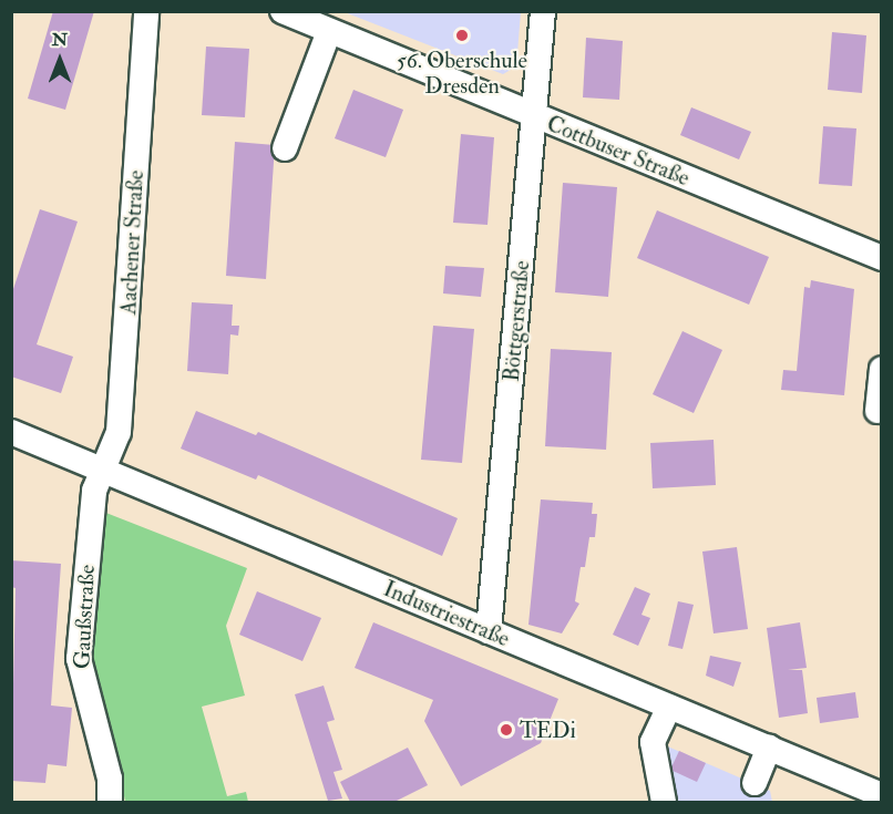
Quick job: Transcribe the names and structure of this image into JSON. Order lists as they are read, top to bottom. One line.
{"streets":{"street":["Cottbuser Straße","Aachener Straße","Böttgerstraße","Industriestraße","Gaußstraße"]},"crossings":[["Cottbuser Straße","Böttgerstraße"],["Aachener Straße","Industriestraße"],["Aachener Straße","Gaußstraße"],["Böttgerstraße","Industriestraße"],["Industriestraße","Gaußstraße"]],"places":["56. Oberschule Dresden","TEDi"],"north":"top"}
